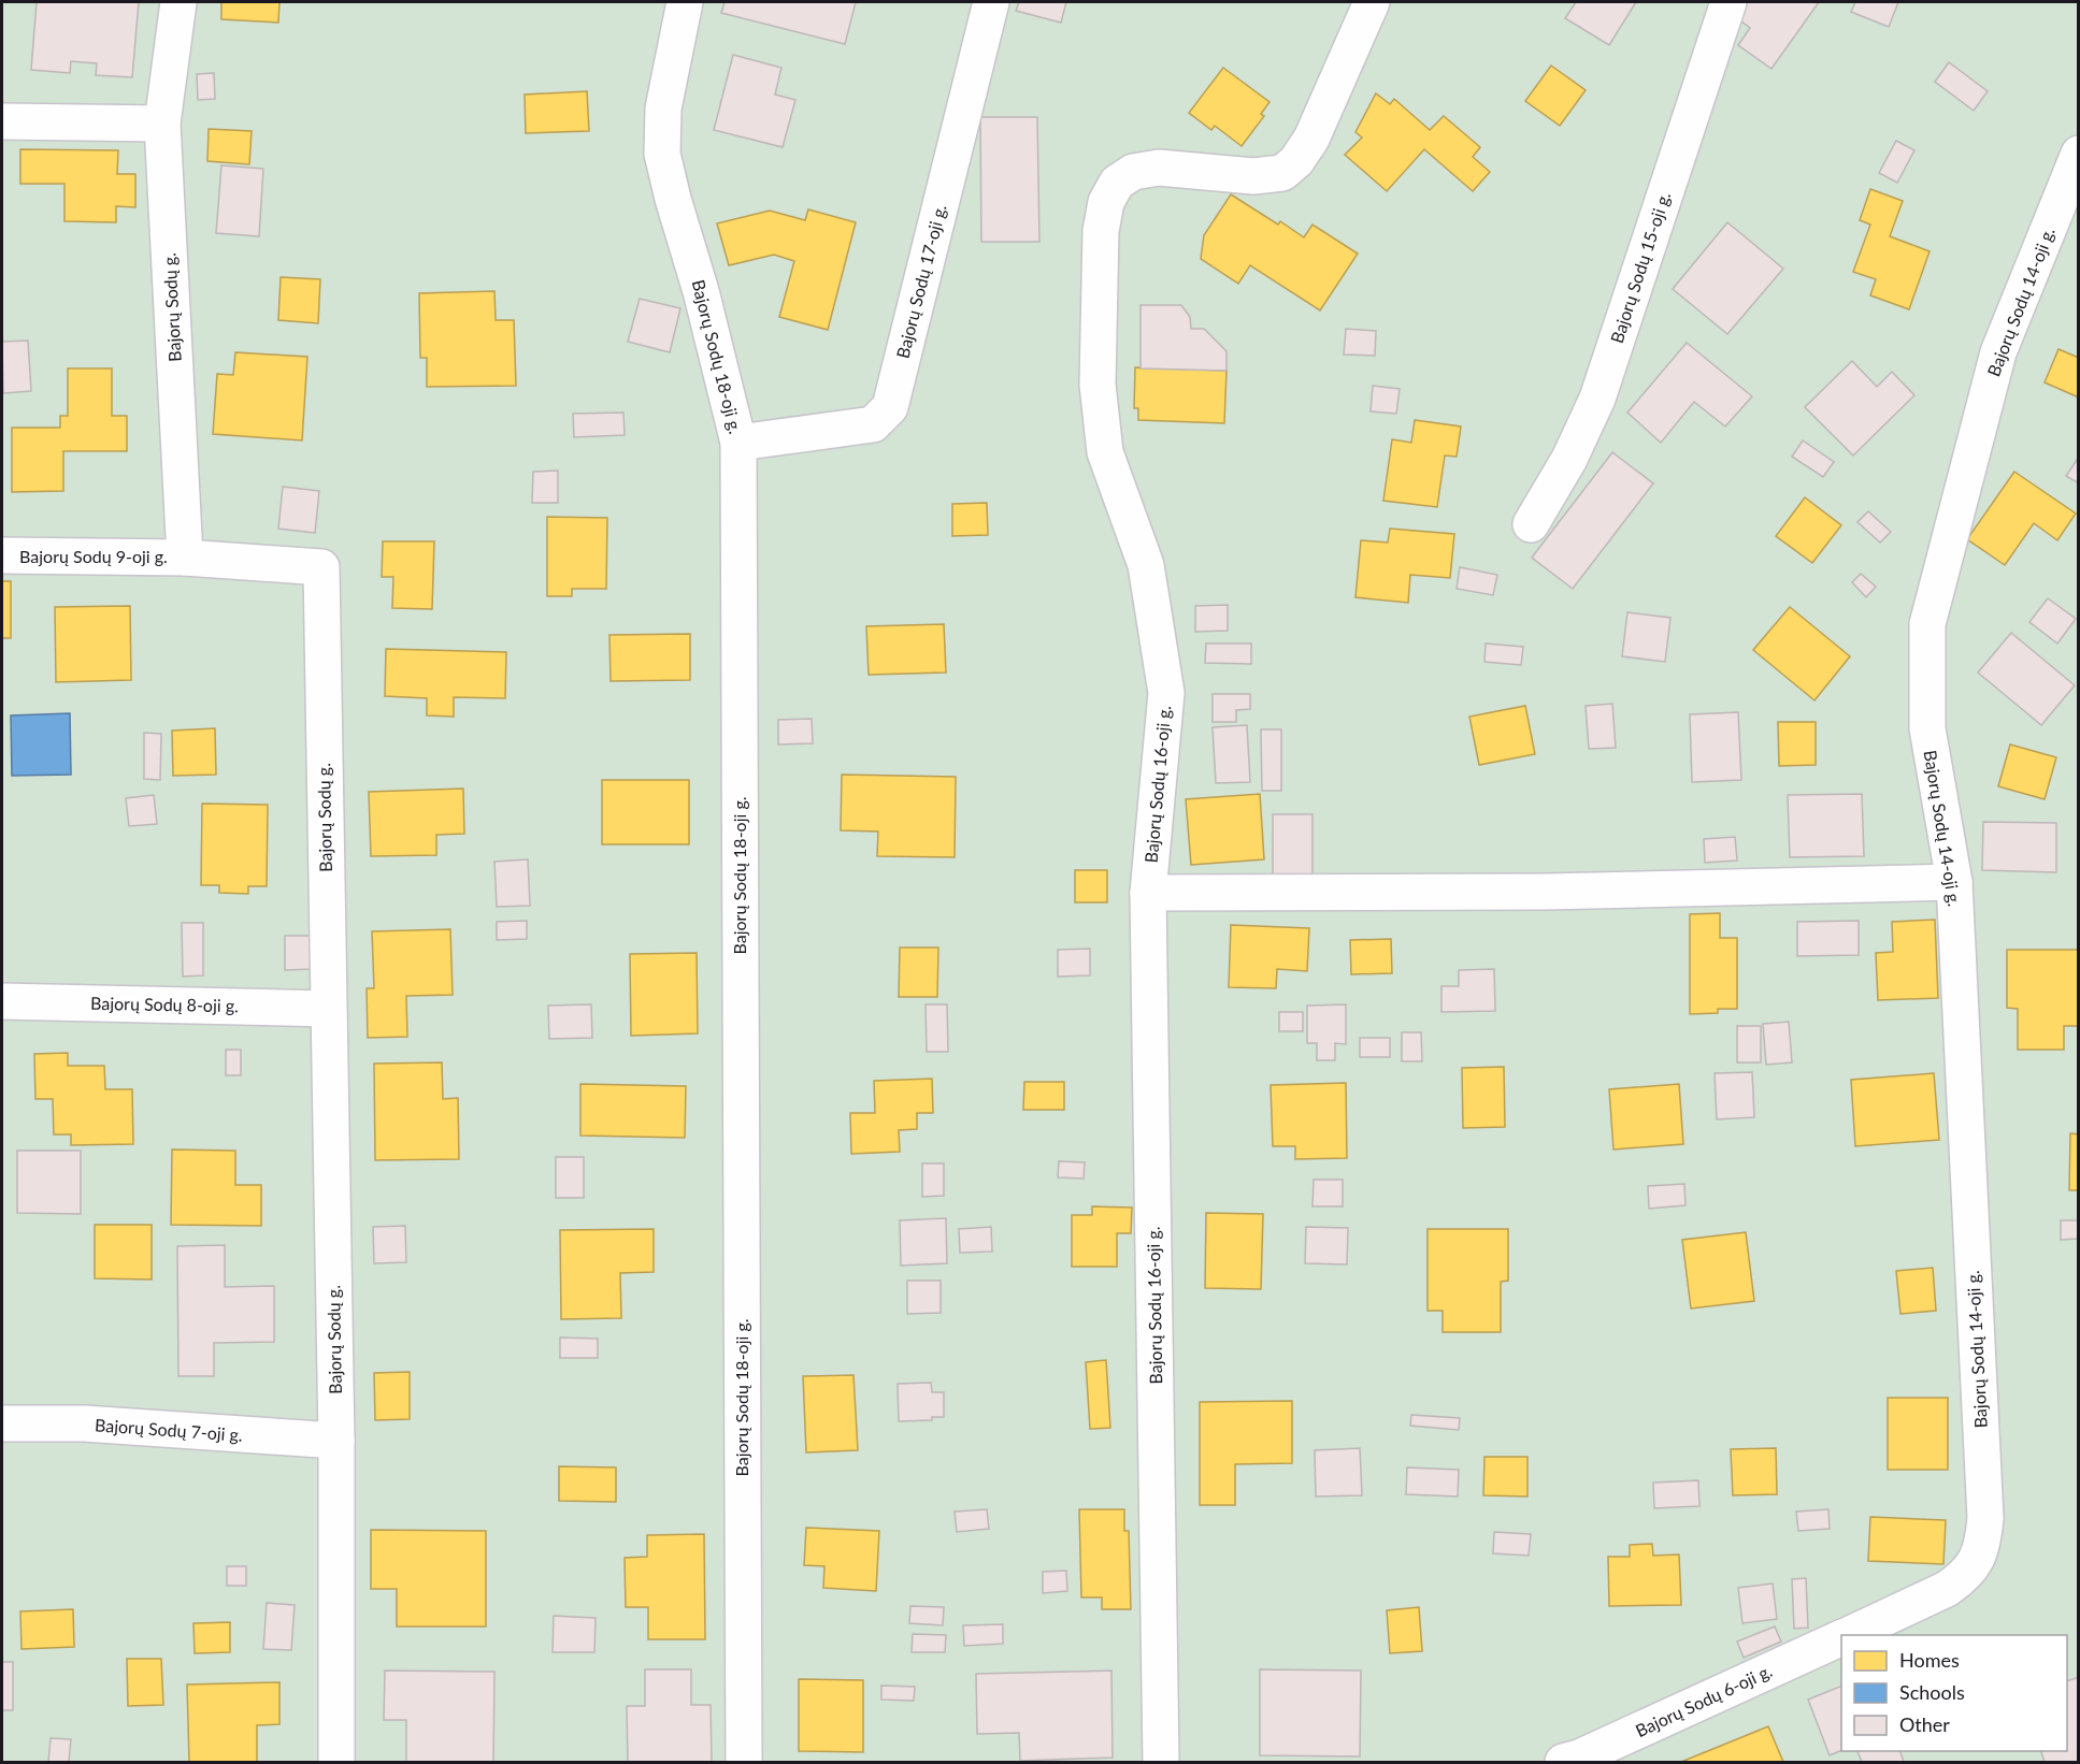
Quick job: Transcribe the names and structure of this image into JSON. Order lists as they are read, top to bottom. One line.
{"streets":{"street":["Bajorų Sodų 15-oji g.","Bajorų Sodų 17-oji g.","Bajorų Sodų 14-oji g.","Bajorų Sodų g.","Bajorų Sodų 18-oji g.","Bajorų Sodų 9-oji g.","Bajorų Sodų 16-oji g.","Bajorų Sodų 8-oji g.","Bajorų Sodų 7-oji g.","Bajorų Sodų 6-oji g."]},"crossings":[["Bajorų Sodų 17-oji g.","Bajorų Sodų 18-oji g."],["Bajorų Sodų 14-oji g.","Bajorų Sodų 6-oji g."],["Bajorų Sodų g.","Bajorų Sodų 9-oji g."],["Bajorų Sodų g.","Bajorų Sodų 8-oji g."],["Bajorų Sodų g.","Bajorų Sodų 7-oji g."]],"legend":["Homes","Schools","Other"]}
